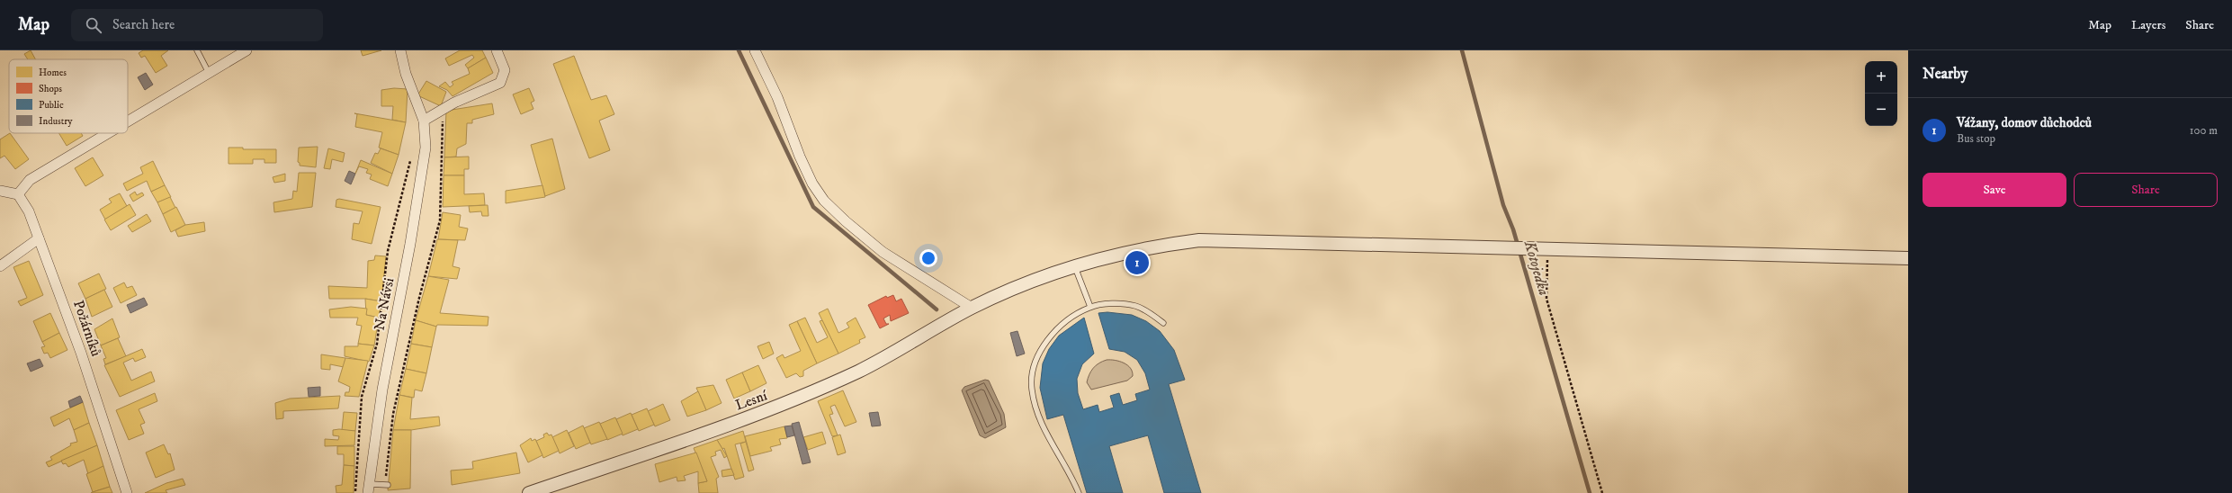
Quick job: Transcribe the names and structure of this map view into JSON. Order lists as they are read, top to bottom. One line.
{"streets":{"street":["Na Návsi","Požárníků","Lesní"]},"water":["Kotojedka"],"legend":["Homes","Shops","Public","Industry"],"page":{"header":"Map","search":"Search here","nav":["Map","Layers","Share"],"heading":"Nearby","map_buttons":["+","−"],"list":[{"mark":"1","name":"Vážany, domov důchodců","note":"Bus stop","value":"100 m"}],"buttons":["Save","Share"],"pins":"1"}}
